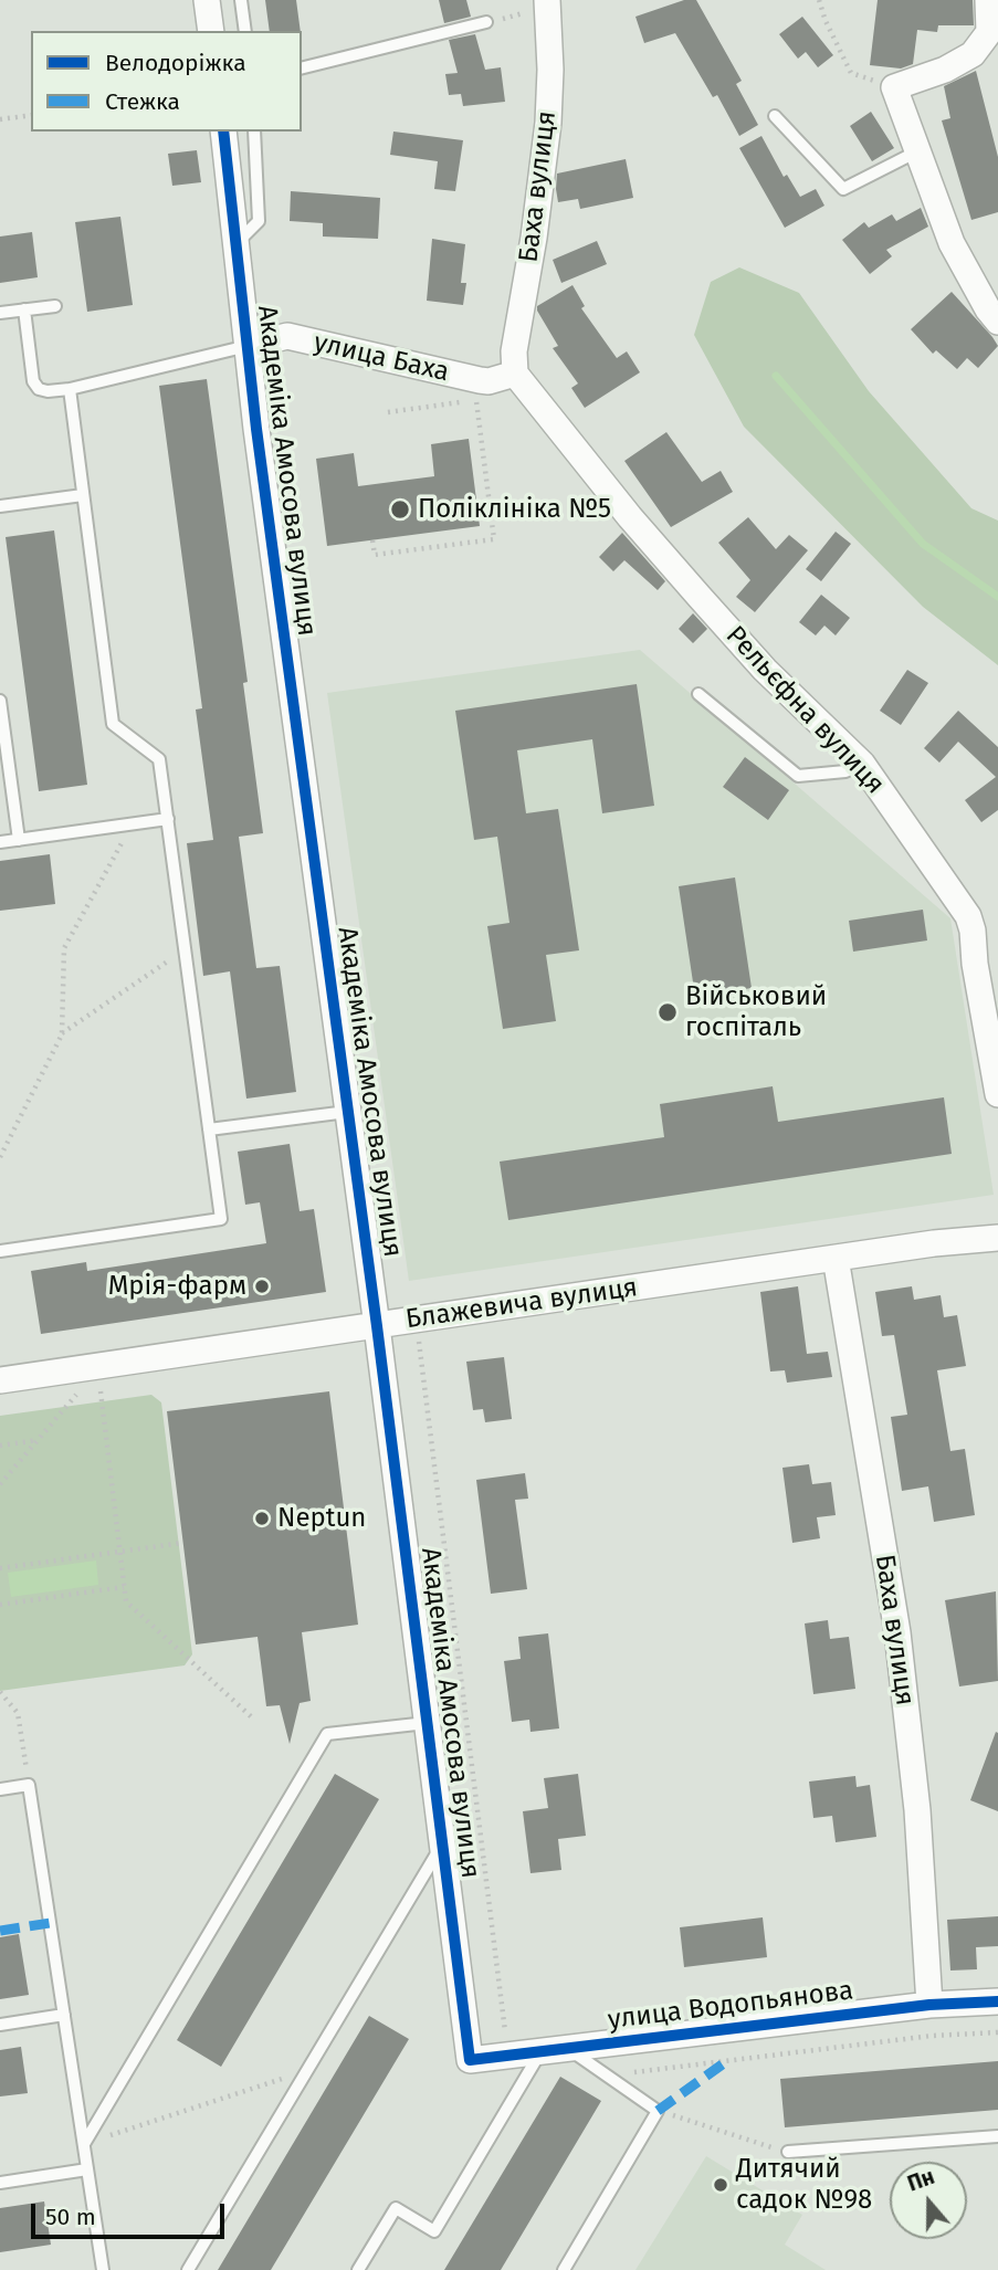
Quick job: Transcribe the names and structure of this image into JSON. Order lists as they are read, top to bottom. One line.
{"streets":{"street":["Баха вулиця","улица Баха","Академіка Амосова вулиця","Рельєфна вулиця","Блажевича вулиця","улица Водопьянова"]},"crossings":[["Баха вулиця","улица Баха"],["Баха вулиця","Рельєфна вулиця"],["Баха вулиця","Блажевича вулиця"],["Баха вулиця","улица Водопьянова"],["улица Баха","Академіка Амосова вулиця"],["улица Баха","Рельєфна вулиця"],["Академіка Амосова вулиця","Блажевича вулиця"],["Академіка Амосова вулиця","улица Водопьянова"]],"places":["Поліклініка №5","Військовий госпіталь","Мрія-фарм","Neptun","Дитячий садок №98"],"legend":["Велодоріжка","Стежка"],"scale_bar":"50 m","north":"top"}
